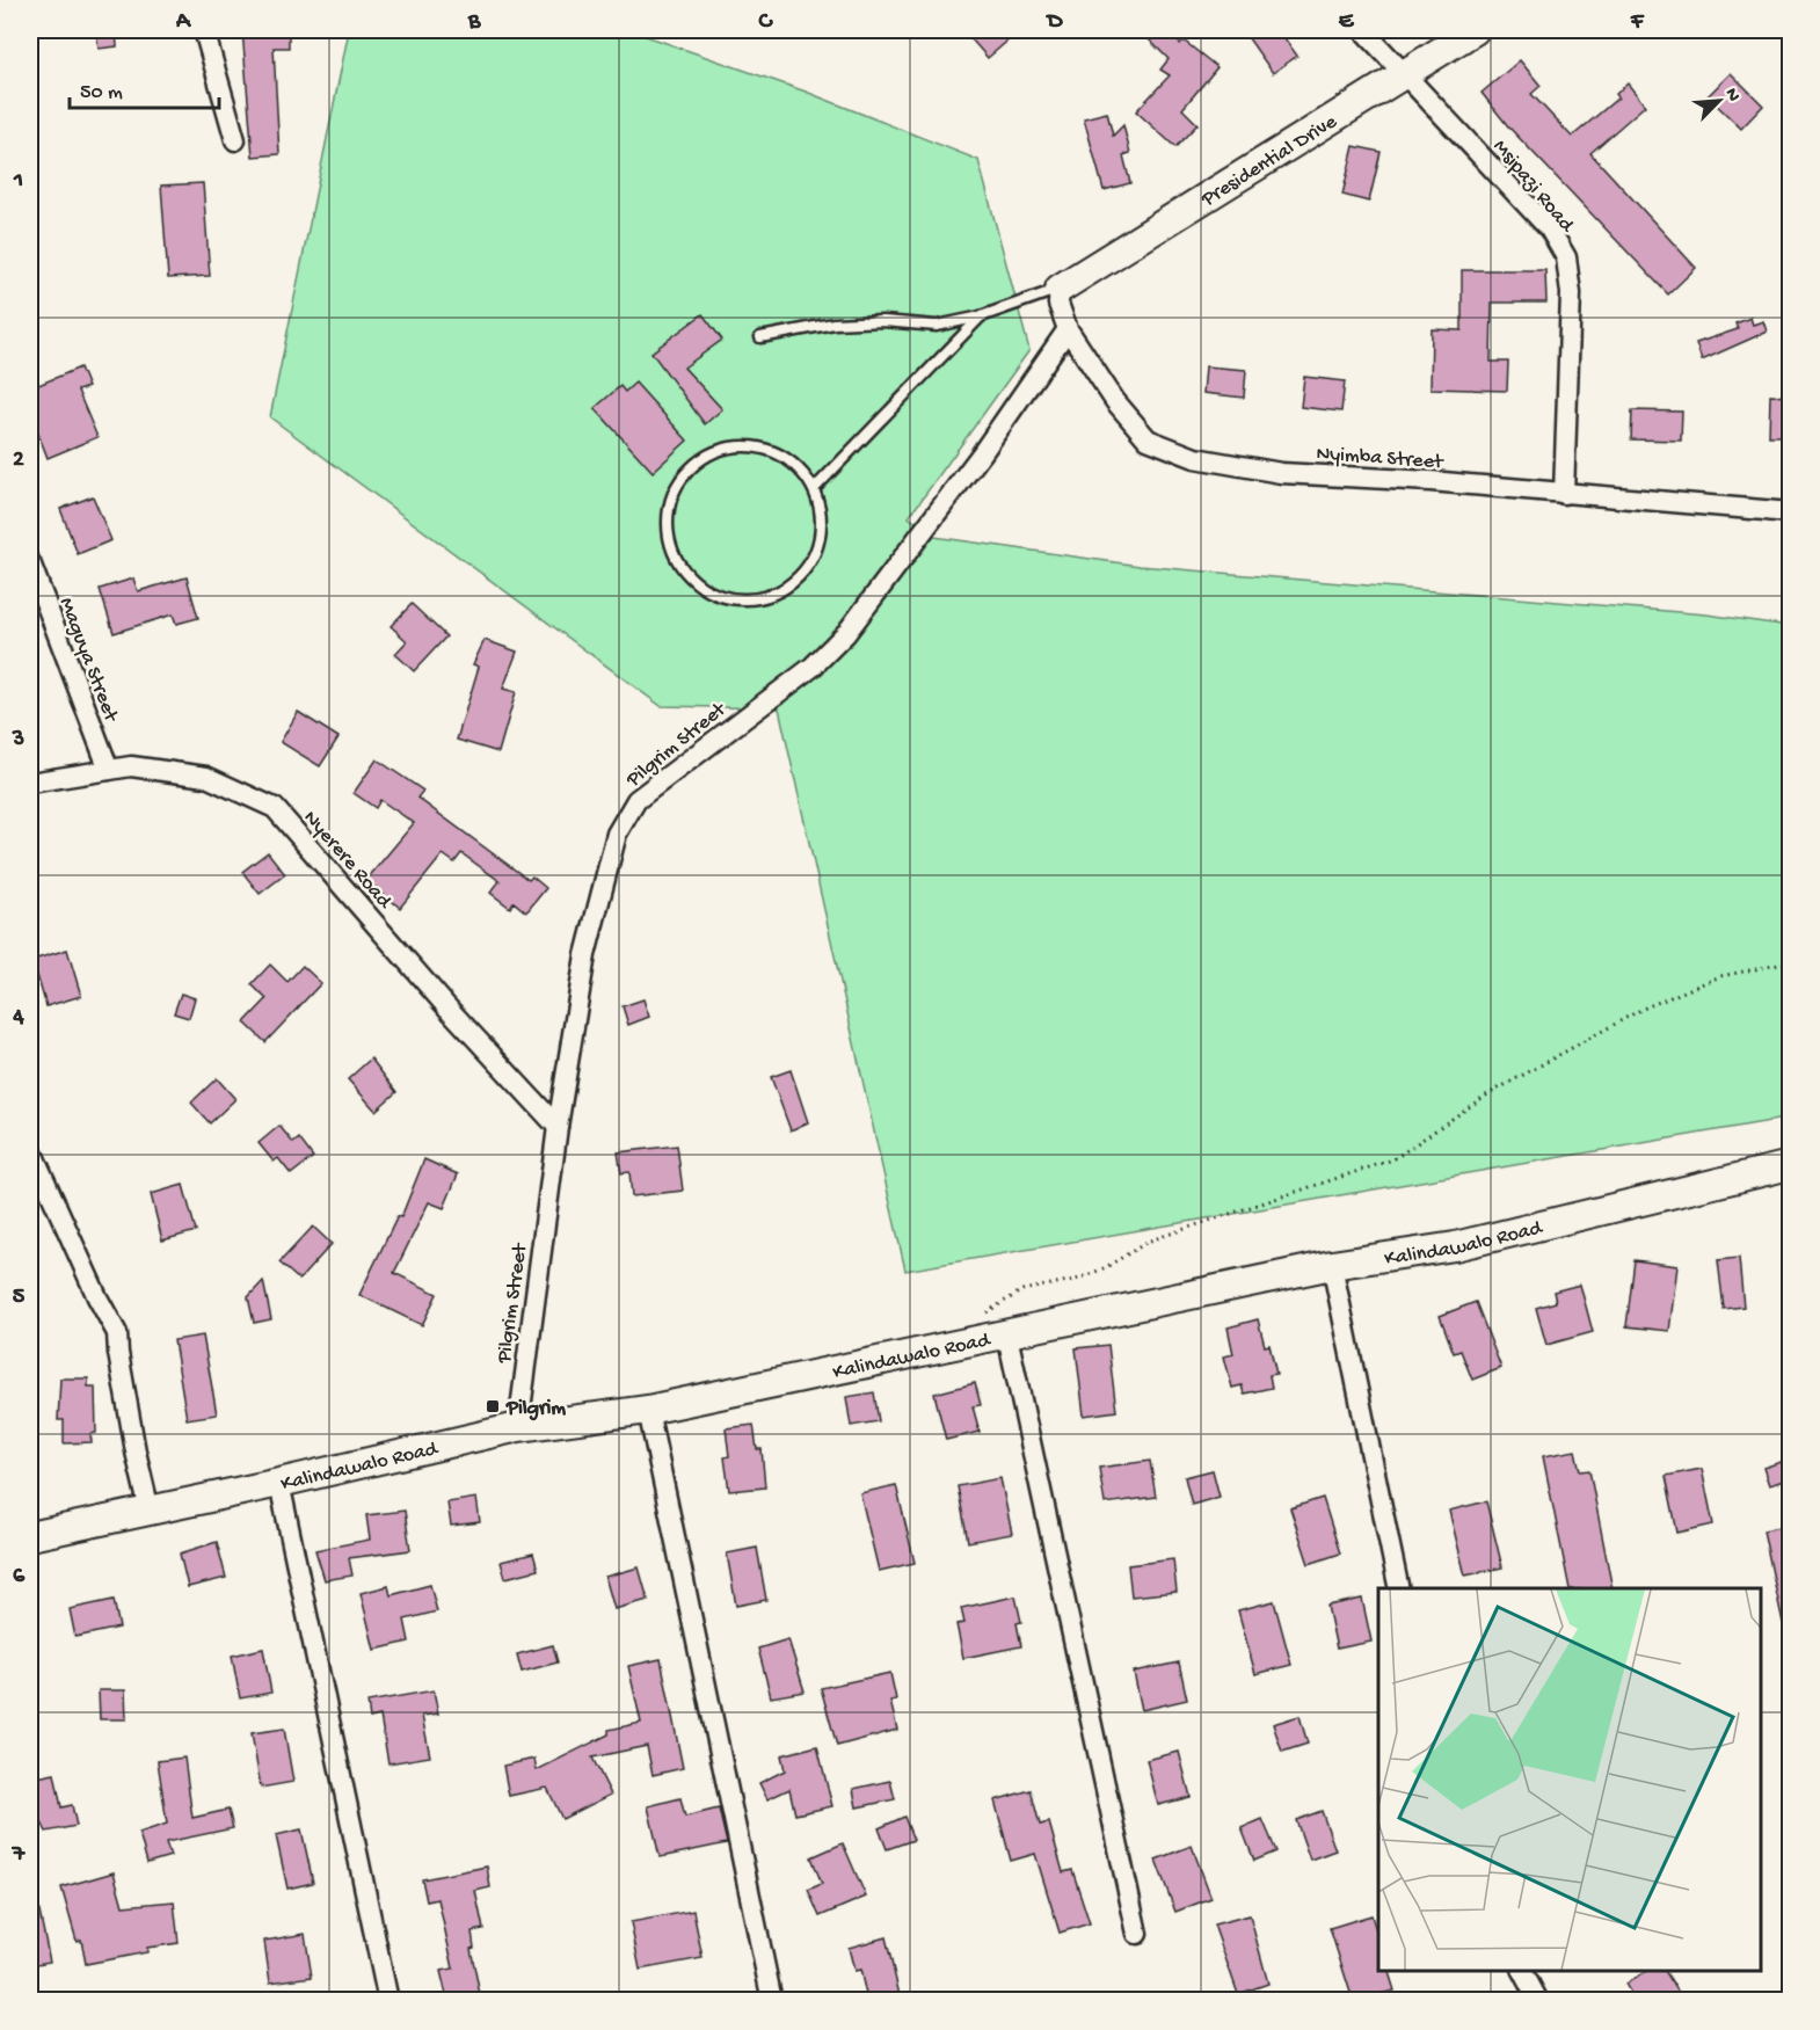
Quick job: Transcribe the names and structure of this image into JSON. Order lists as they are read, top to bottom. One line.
{"streets":{"street":["Presidential Drive","Msipazi Road","Nyimba Street","Maguya Street","Pilgrim Street","Nyerere Road","Kalindawalo Road"]},"crossings":[["Presidential Drive","Msipazi Road"],["Presidential Drive","Nyimba Street"],["Msipazi Road","Nyimba Street"],["Nyimba Street","Pilgrim Street"],["Maguya Street","Nyerere Road"],["Pilgrim Street","Nyerere Road"],["Pilgrim Street","Kalindawalo Road"]],"places":{"transit":["Pilgrim"]},"scale_bar":"50 m","north":"top right","grid":{"columns":["A","B","C","D","E","F"],"rows":["1","2","3","4","5","6","7"]}}
